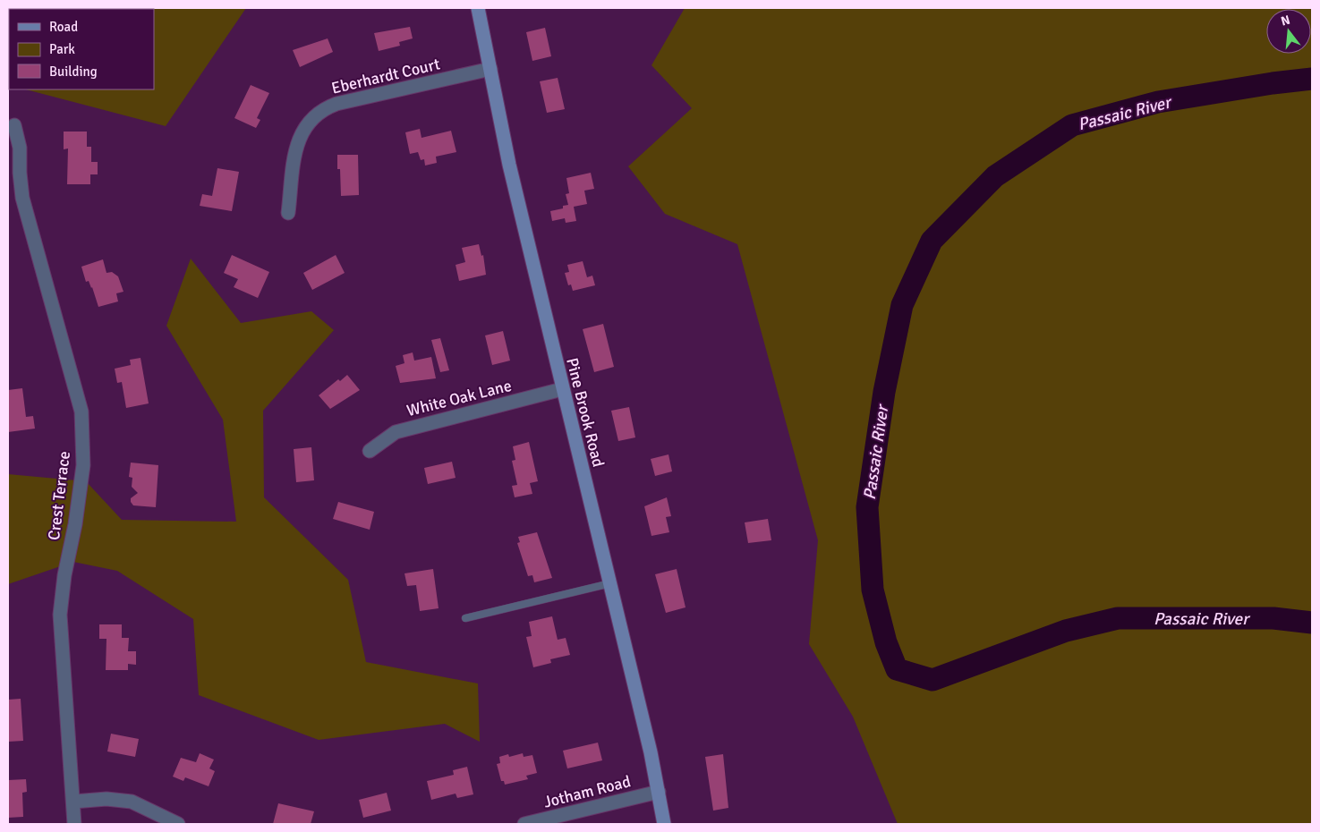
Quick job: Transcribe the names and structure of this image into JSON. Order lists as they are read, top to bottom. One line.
{"streets":{"street":["Eberhardt Court","White Oak Lane","Pine Brook Road","Crest Terrace","Jotham Road"]},"crossings":[["Eberhardt Court","Pine Brook Road"],["White Oak Lane","Pine Brook Road"],["Pine Brook Road","Jotham Road"]],"water":["Passaic River"],"legend":["Road","Park","Building"],"north":"top"}
